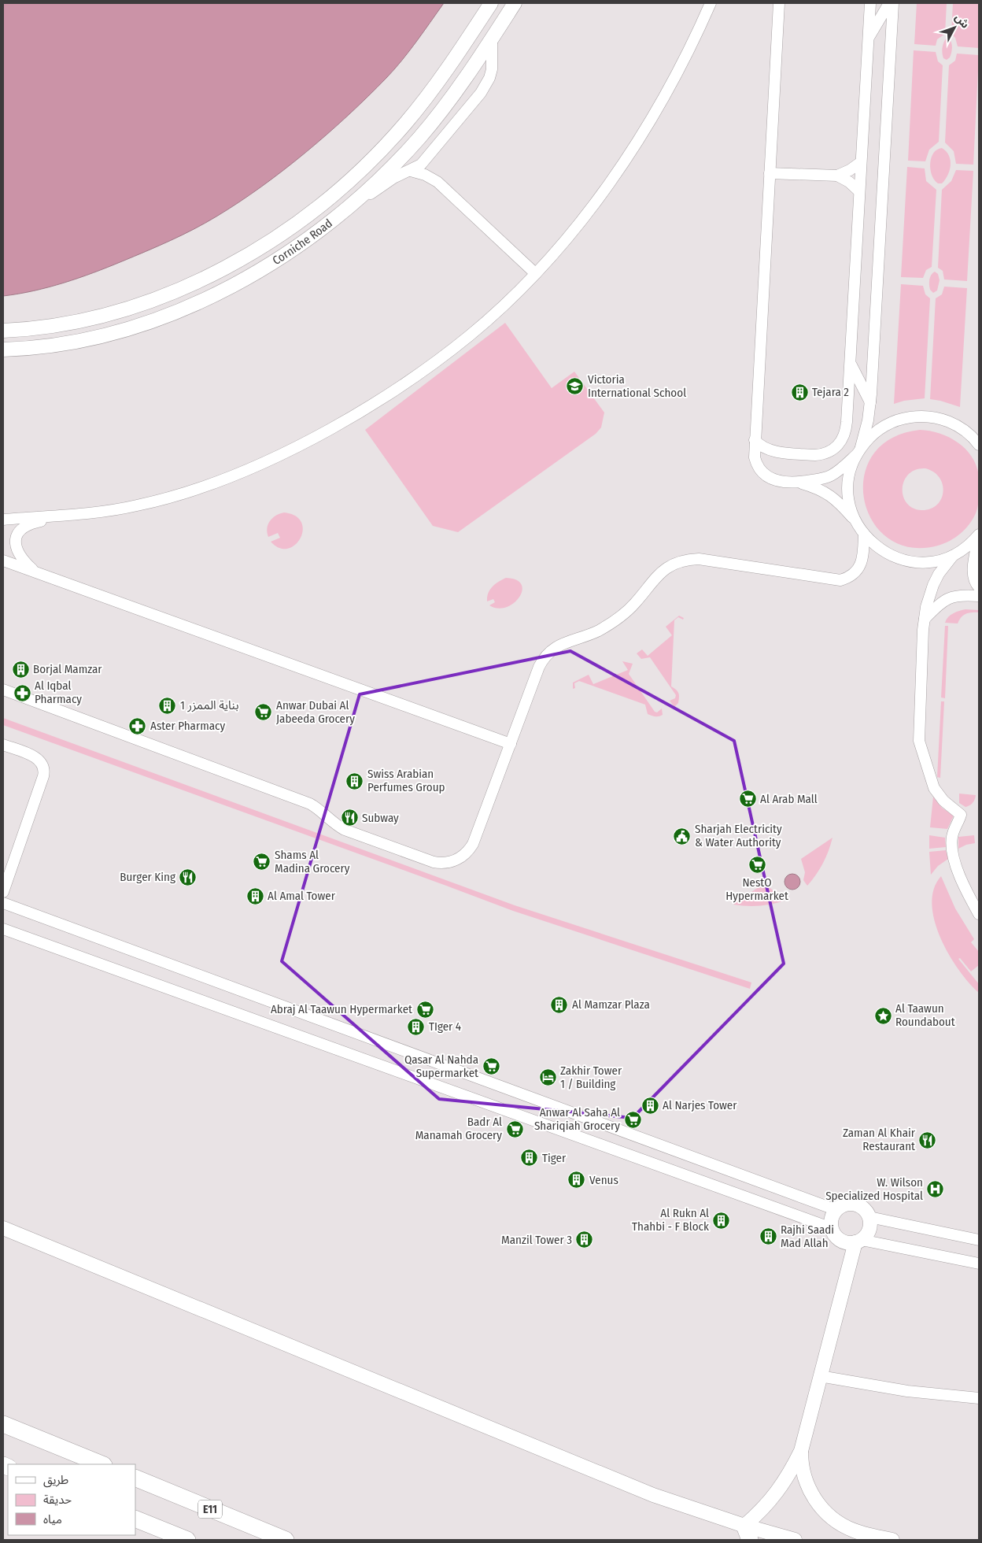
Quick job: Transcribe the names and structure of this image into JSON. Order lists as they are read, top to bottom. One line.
{"streets":{"highway":["E11"],"main road":["Corniche Road"]},"places":{"school or university":["Victoria International School"],"building":["Tejara 2","Borjal Mamzar","بناية الممزر 1","Swiss Arabian Perfumes Group","Al Amal Tower","Al Mamzar Plaza","TIger 4","Al Narjes Tower","Tiger","Venus","Al Rukn Al Thahbi - F Block","Rajhi Saadi Mad Allah","Manzil Tower 3"],"pharmacy":["Al Iqbal Pharmacy","Aster Pharmacy"],"supermarket":["Anwar Dubai Al Jabeeda Grocery","Al Arab Mall","Shams Al Madina Grocery","NestO Hypermarket","Abraj Al Taawun Hypermarket","Qasar Al Nahda Supermarket","Anwar Al Saha Al Shariqiah Grocery","Badr Al Manamah Grocery"],"restaurant":["Subway","Burger King","Zaman Al Khair Restaurant"],"public building":["Sharjah Electricity & Water Authority"],"place":["Al Taawun Roundabout"],"hotel":["Zakhir Tower 1 / Building"],"hospital":["W. Wilson Specialized Hospital"]},"legend":["طريق","حديقة","مياه"],"north":"top right"}
